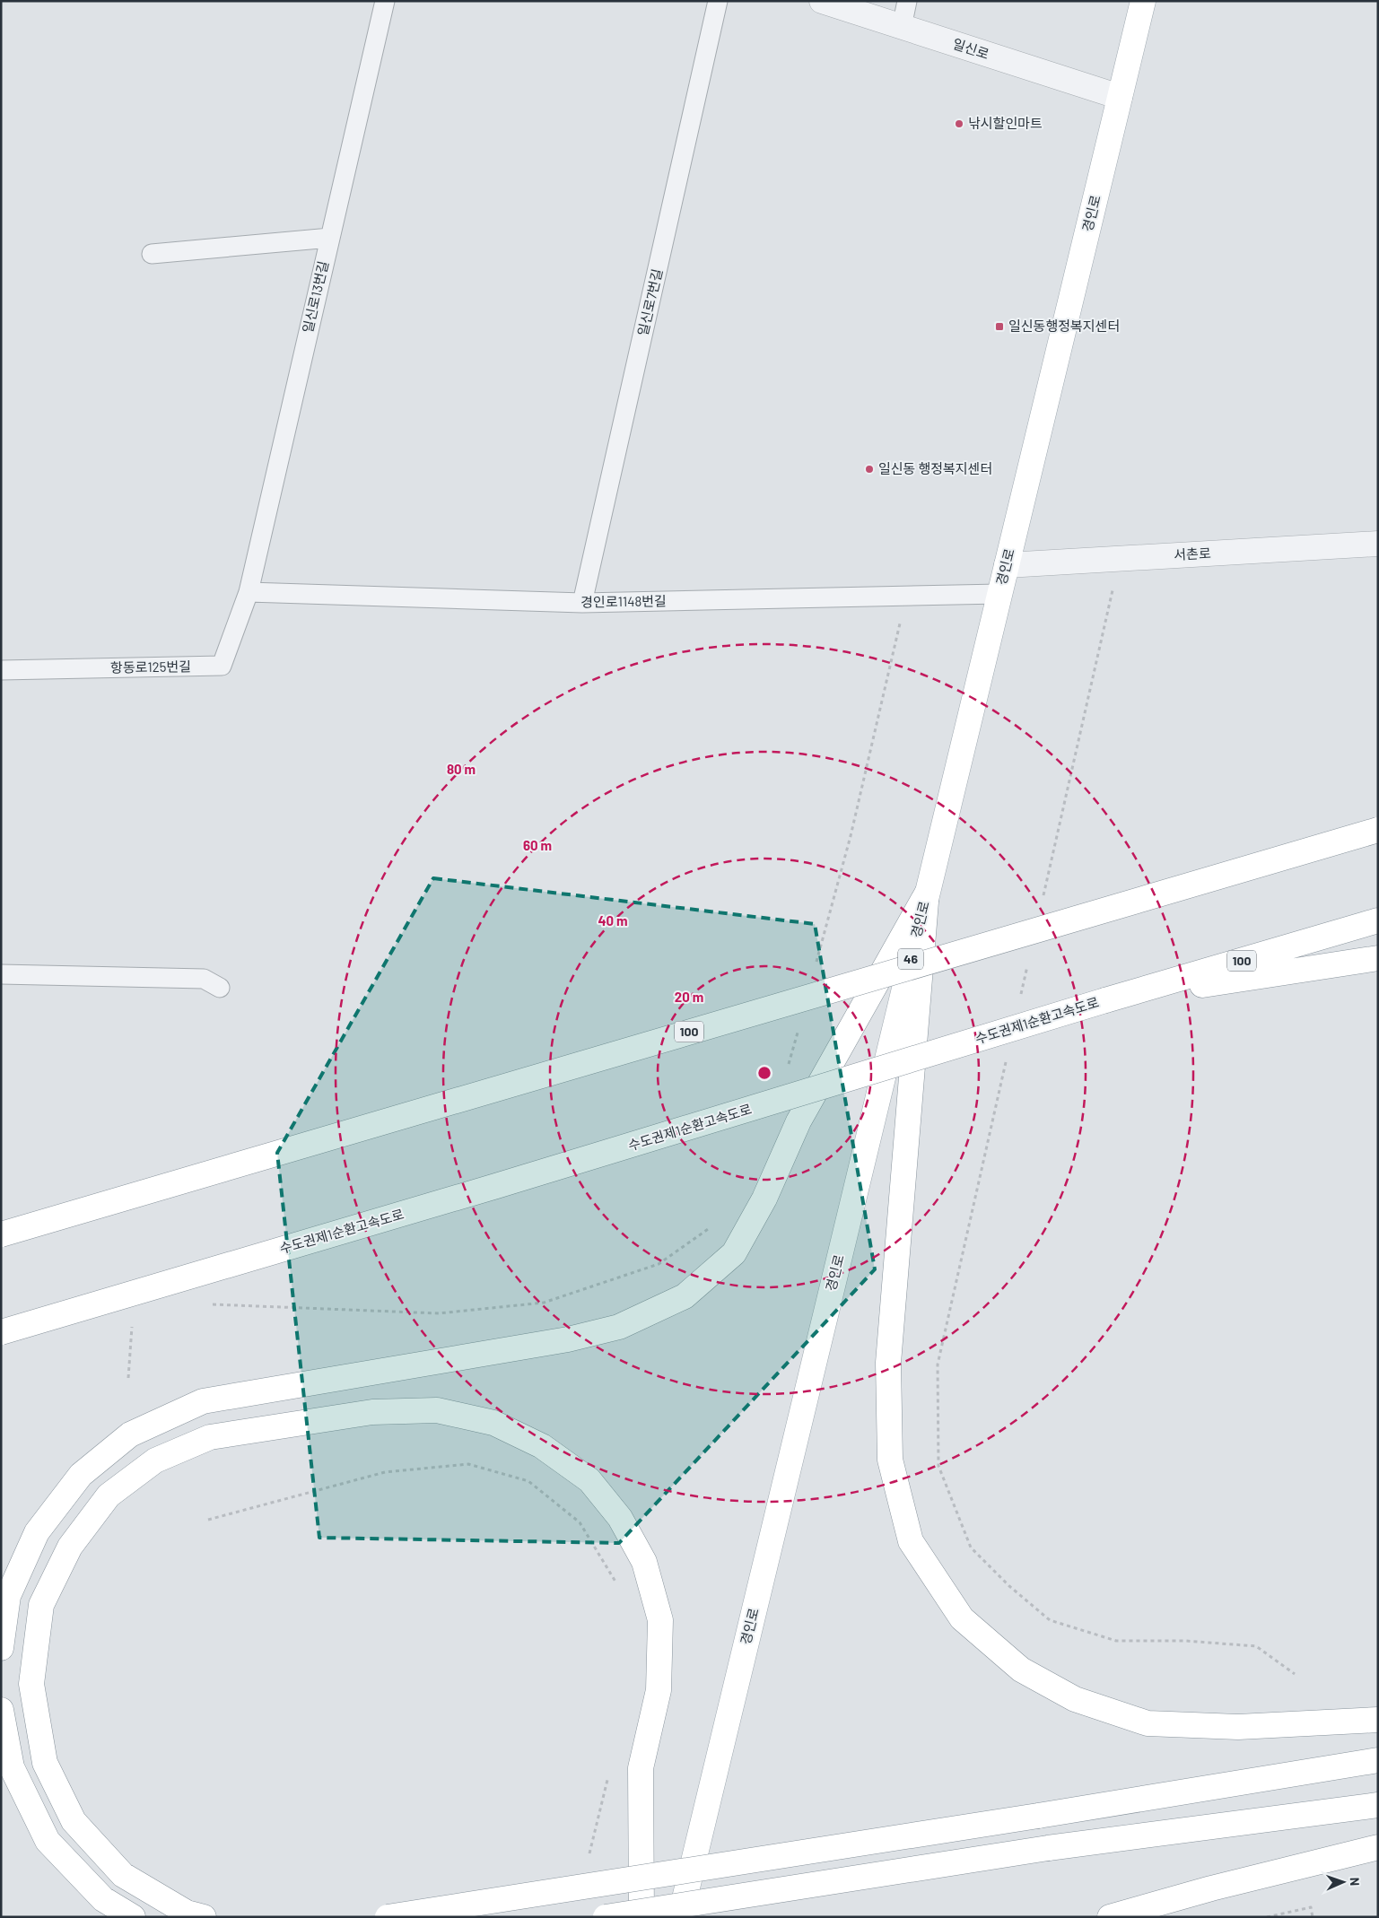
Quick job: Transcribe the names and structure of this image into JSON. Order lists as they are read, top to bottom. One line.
{"streets":{"main road":["경인로","46","100","수도권제1순환고속도로"],"street":["일신로","서촌로"],"lane":["일신로13번길","일신로7번길","경인로1148번길","항동로125번길"]},"crossings":[["일신로","경인로"],["경인로","서촌로"],["경인로","경인로1148번길"],["일신로13번길","경인로1148번길"],["일신로13번길","항동로125번길"],["일신로7번길","경인로1148번길"],["경인로1148번길","항동로125번길"]],"places":{"other":["낚시할인마트","일신동 행정복지센터"],"transit":["일신동행정복지센터"]},"north":"right","rings":["80 m","60 m","40 m","20 m"]}
